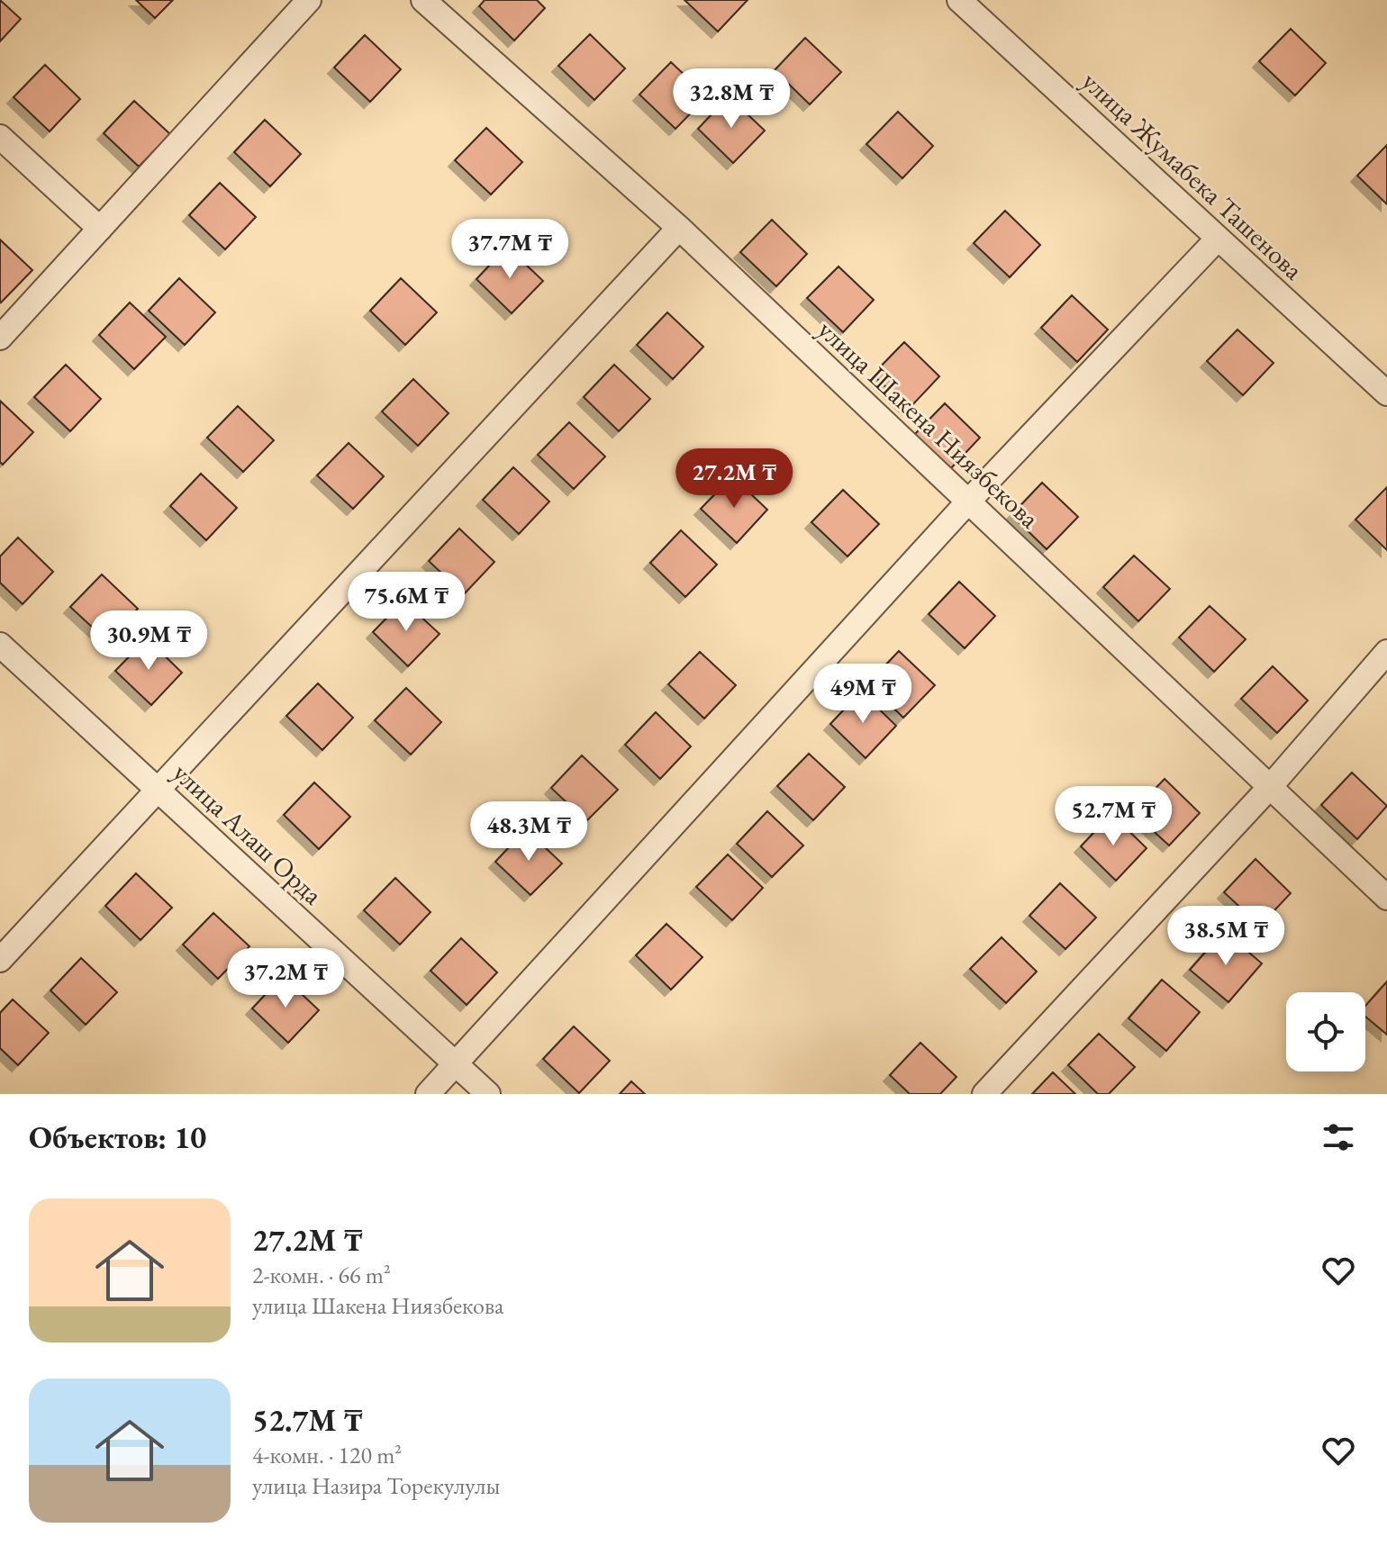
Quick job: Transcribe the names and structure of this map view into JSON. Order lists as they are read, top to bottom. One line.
{"streets":{"street":["улица Жумабека Ташенова","улица Шакена Ниязбекова","улица Алаш Орда"]},"page":{"price":["32.8M ₸","37.7M ₸","27.2M ₸","75.6M ₸","30.9M ₸","49M ₸","52.7M ₸","48.3M ₸","38.5M ₸","37.2M ₸"],"heading":"Объектов: 10","list":[{"name":"27.2M ₸","note":"2-комн. · 66 m² · улица Шакена Ниязбекова"},{"name":"52.7M ₸","note":"4-комн. · 120 m² · улица Назира Торекулулы"}]}}
